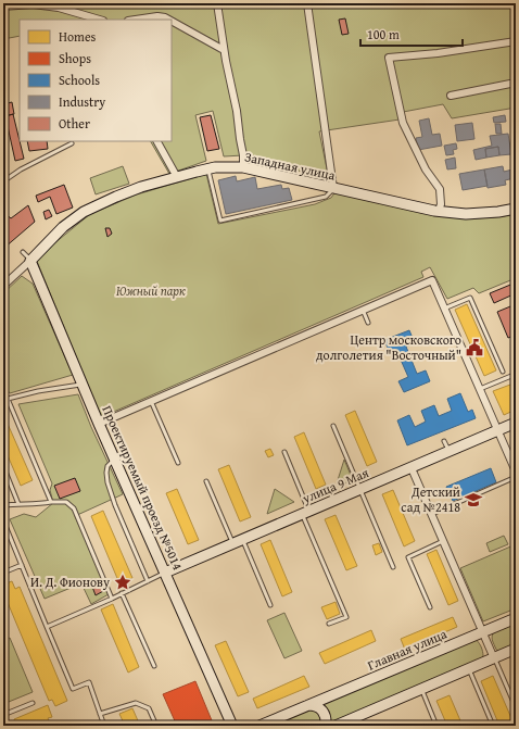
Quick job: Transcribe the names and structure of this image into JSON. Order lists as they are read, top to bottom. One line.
{"streets":{"street":["Западная улица","улица 9 Мая","Проектируемый проезд №5014","Главная улица"]},"crossings":[["Западная улица","Проектируемый проезд №5014"],["улица 9 Мая","Проектируемый проезд №5014"]],"parks":["Южный парк"],"places":{"public building":["Центр московского долголетия \"Восточный\""],"school or university":["Детский сад №2418"],"place":["И. Д. Фионову"]},"legend":["Homes","Shops","Schools","Industry","Other"],"scale_bar":"100 m"}
